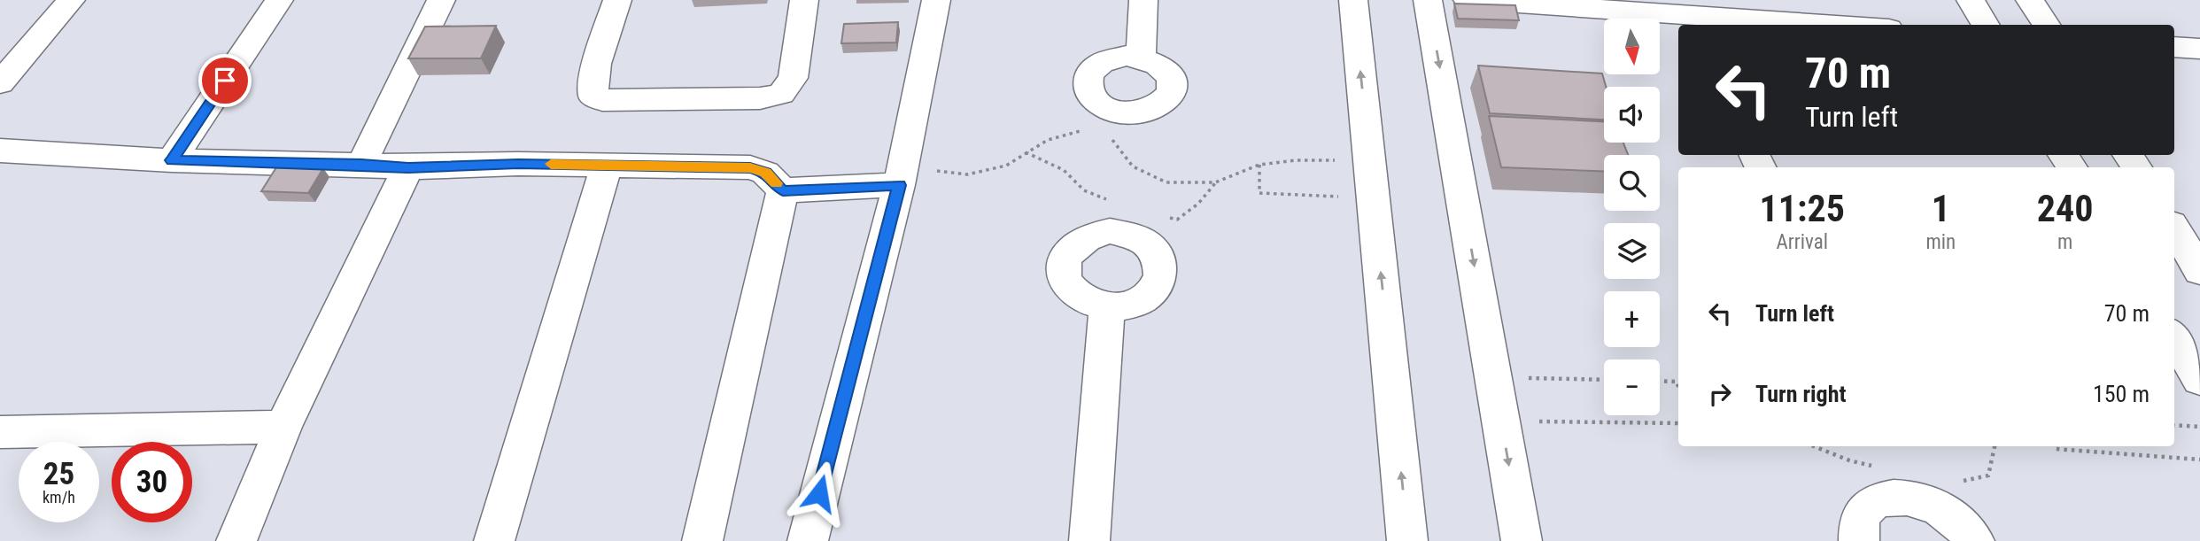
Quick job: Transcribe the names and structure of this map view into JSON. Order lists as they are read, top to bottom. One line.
{"north":"bottom","page":{"map_buttons":["+","−"],"turn":["70 m","Turn left"],"eta":["11:25","Arrival","1","min","240","m"],"list":[{"name":"Turn left","value":"70 m"},{"name":"Turn right","value":"150 m"}],"speed":"25 km/h","limit":"30"}}
